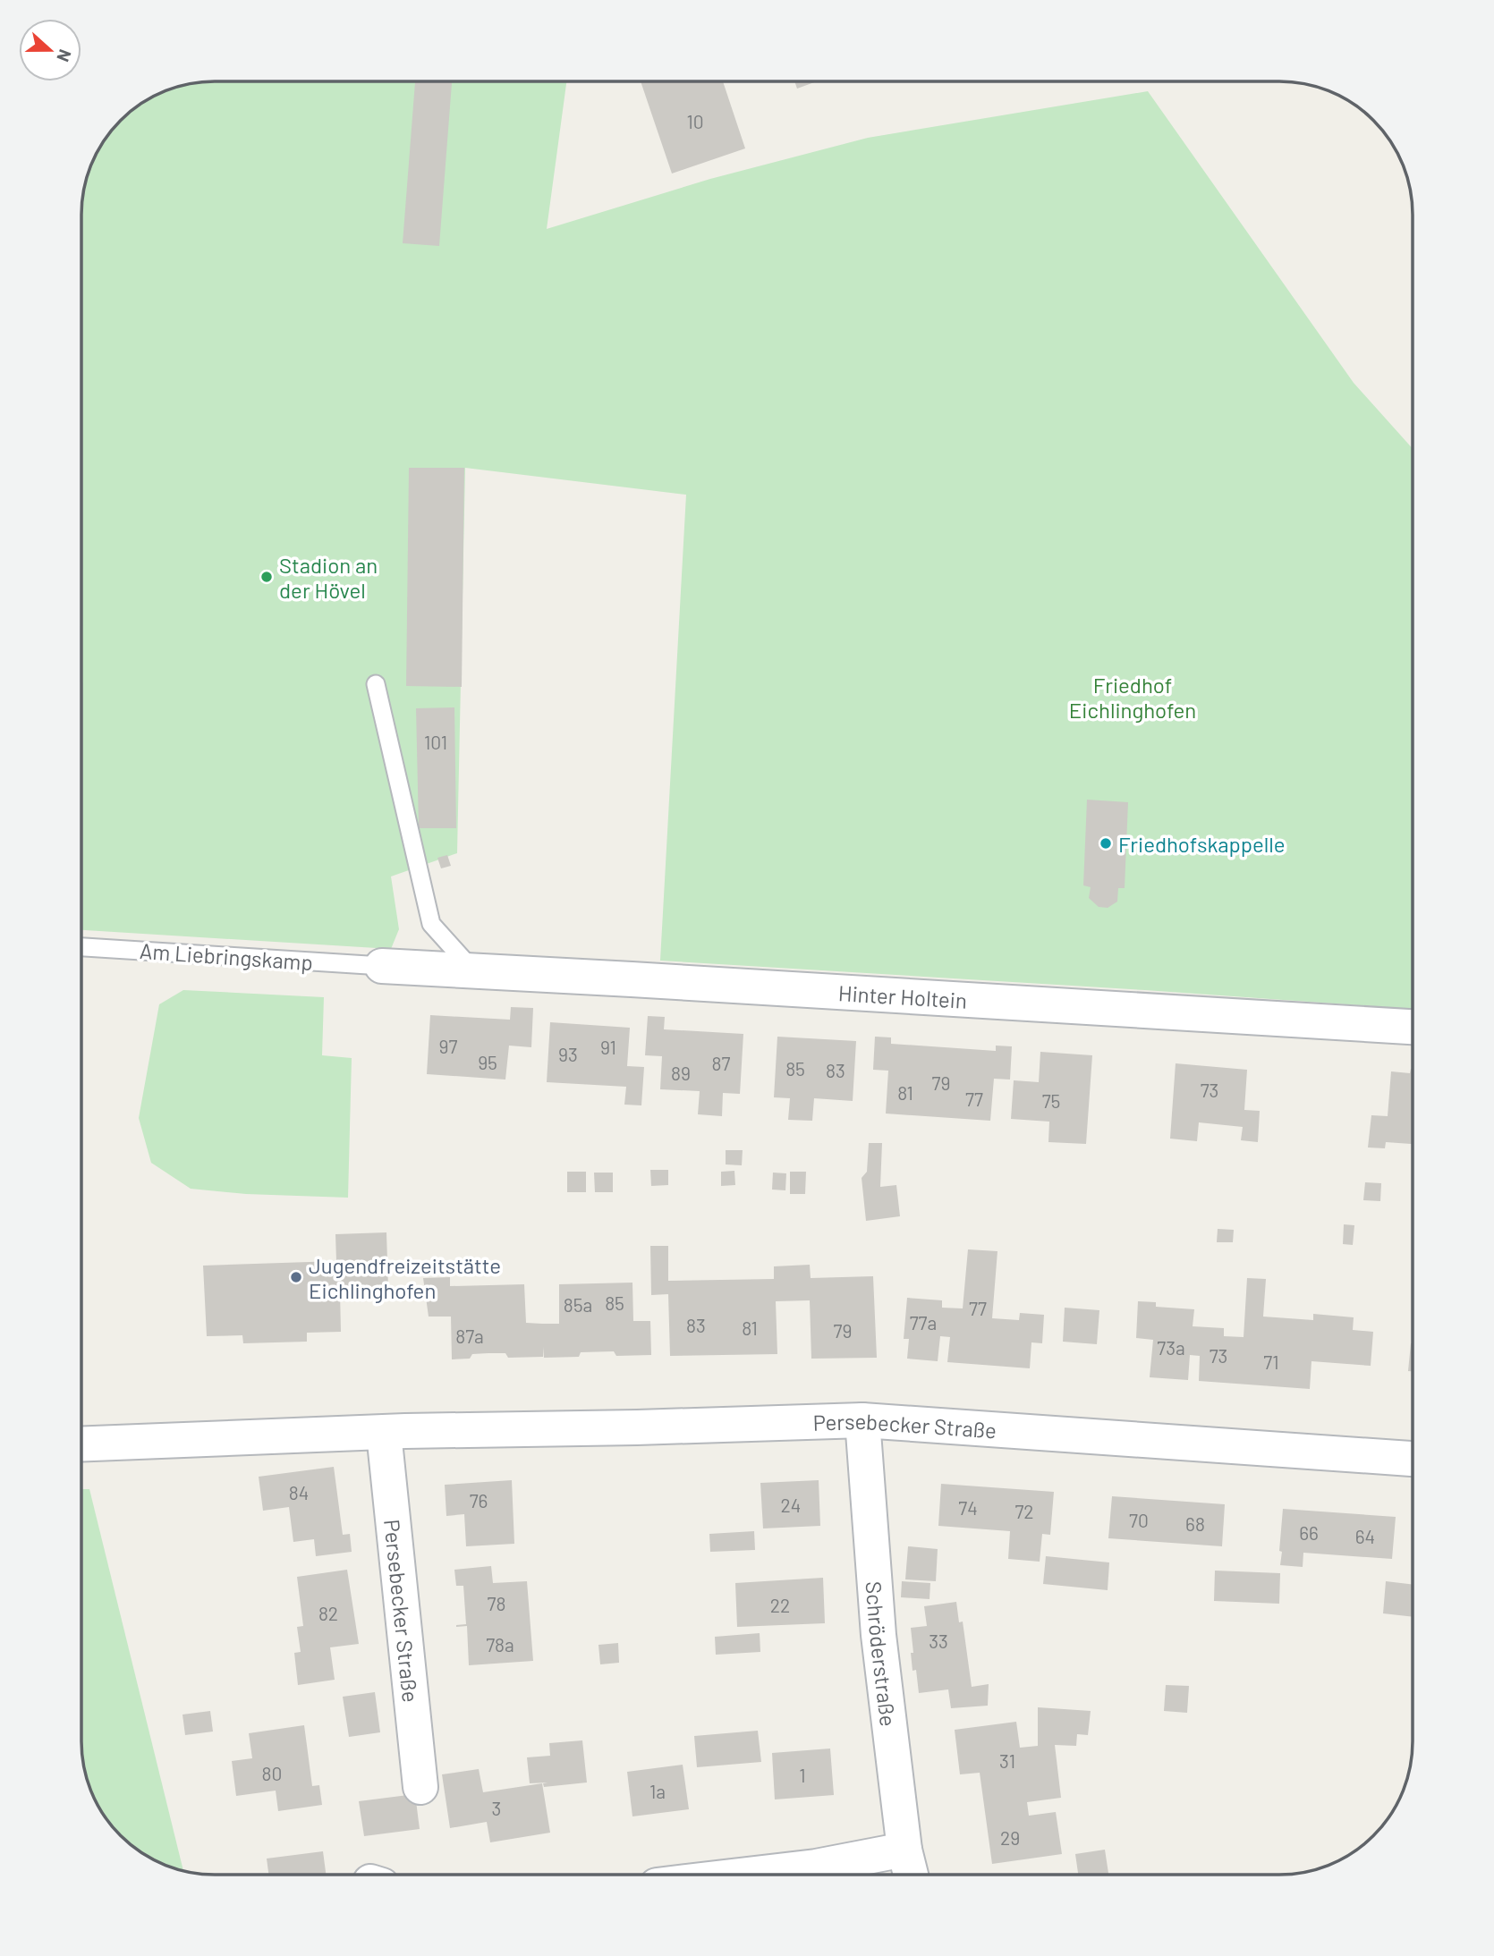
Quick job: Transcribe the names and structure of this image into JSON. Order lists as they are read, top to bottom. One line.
{"streets":{"street":["Hinter Holtein","Persebecker Straße","Schröderstraße"],"lane":["Am Liebringskamp"]},"crossings":[["Am Liebringskamp","Hinter Holtein"],["Persebecker Straße","Schröderstraße"]],"parks":["Friedhof Eichlinghofen"],"places":["Stadion an der Hövel","Friedhofskappelle","Jugendfreizeitstätte Eichlinghofen"],"house_numbers":["10","101","97","91","93","95","87","85","83","89","79","73","81","77","75","85","85a","77","77a","83","81","79","87a","73a","73","71","84","76","24","74","72","70","68","66","64","78","22","82","33","78a","31","80","1","1a","3","29"],"north":"right"}
